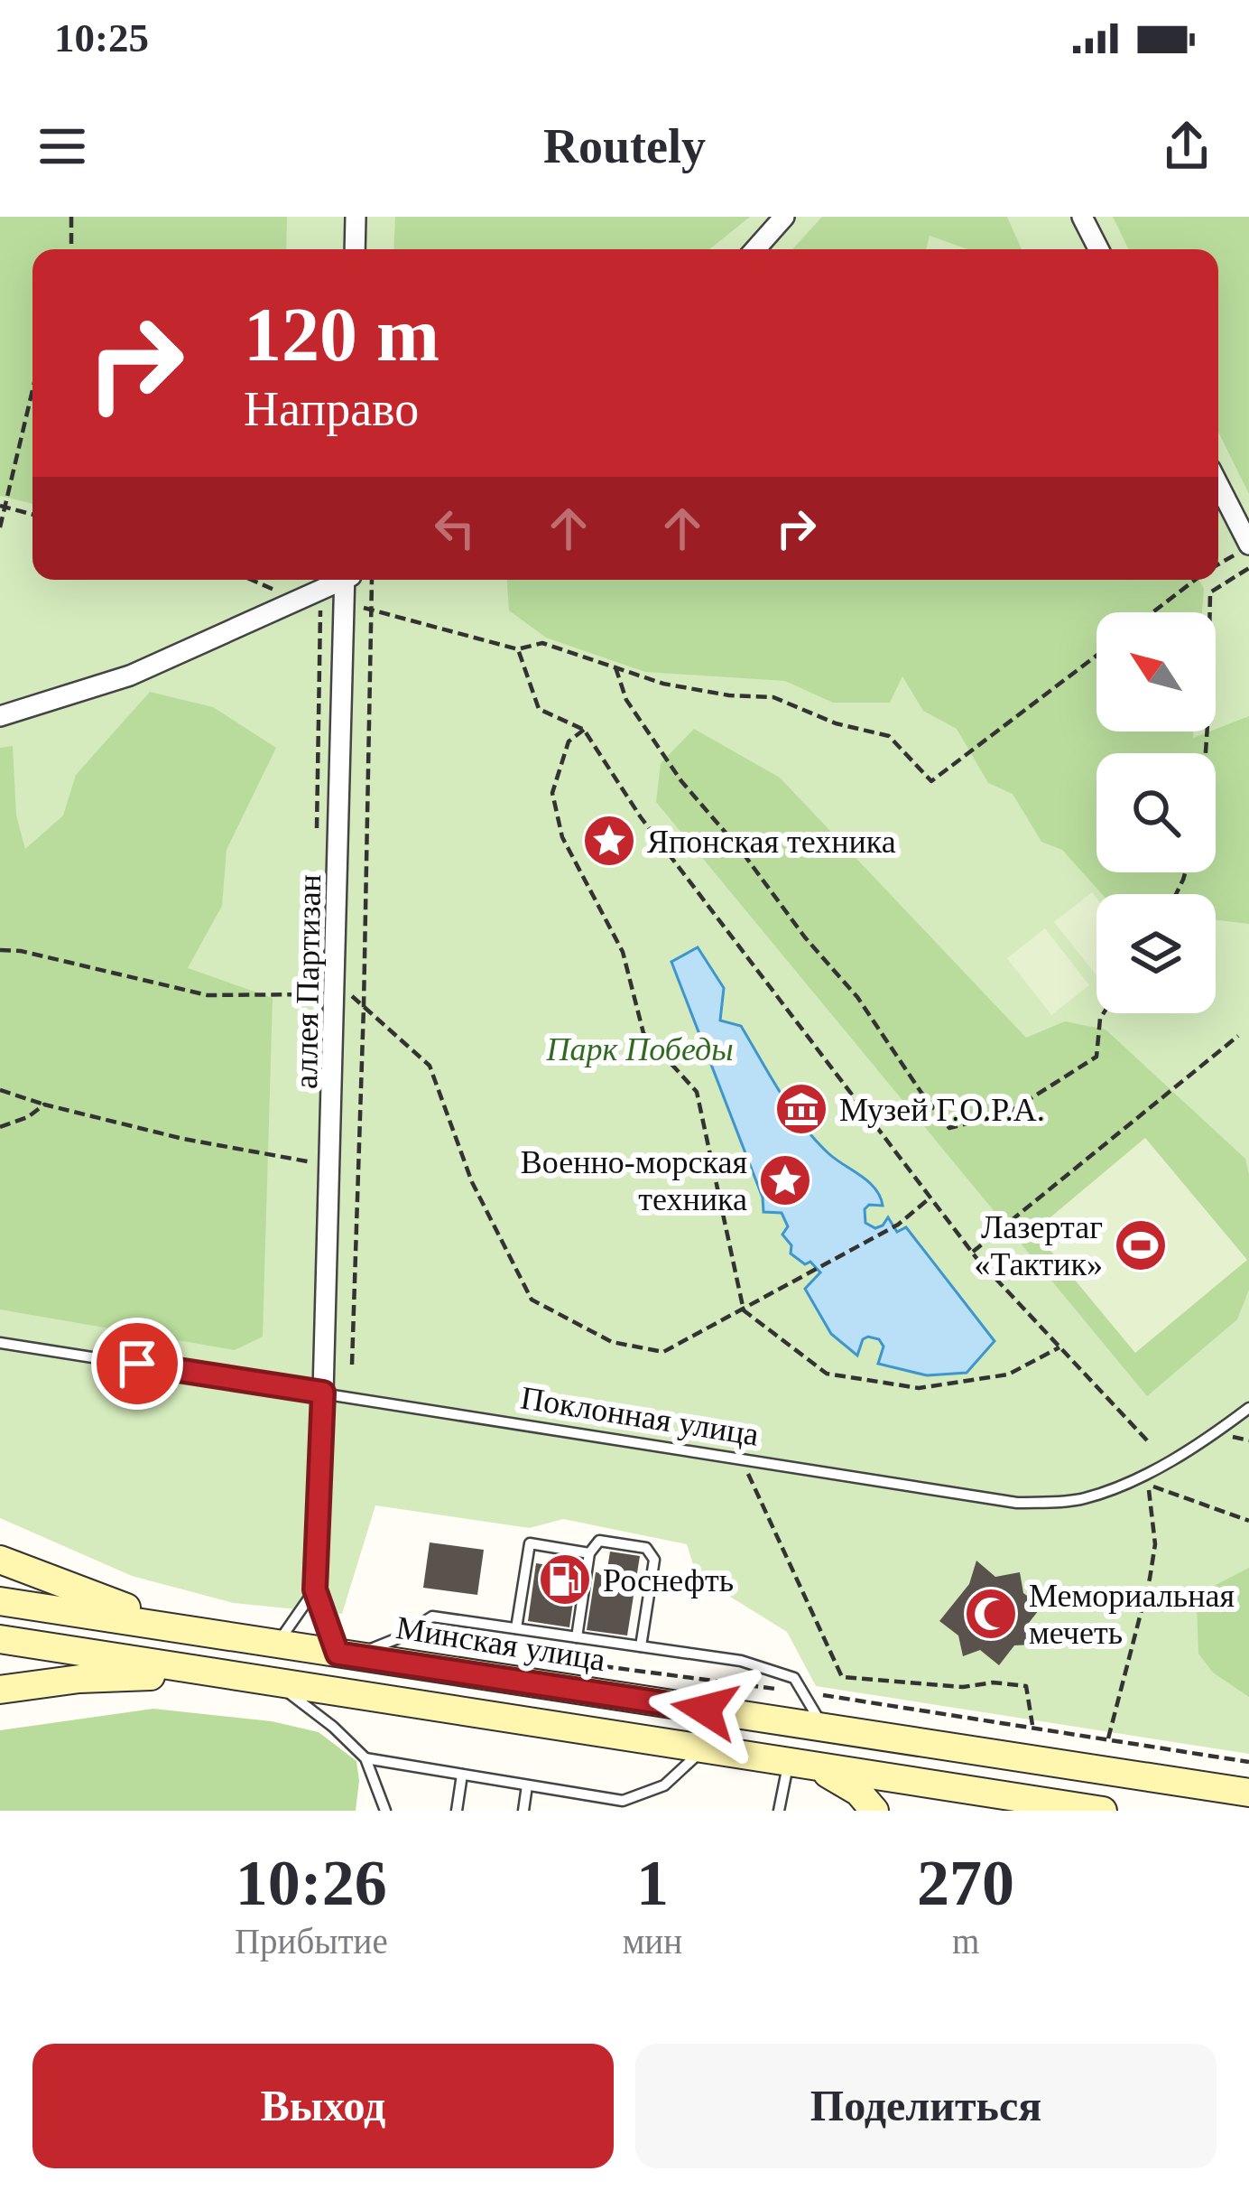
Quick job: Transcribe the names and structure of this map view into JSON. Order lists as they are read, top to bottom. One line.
{"streets":{"main road":["Минская улица"],"street":["аллея Партизан"],"lane":["Поклонная улица"]},"crossings":[["аллея Партизан","Поклонная улица"]],"parks":["Парк Победы"],"places":{"place":["Японская техника","Военно-морская техника"],"museum":["Музей Г.О.Р.А."],"sports":["Лазертаг «Тактик»"],"fuel station":["Роснефть"],"mosque":["Мемориальная мечеть"]},"north":"top left","page":{"status":"10:25","header":"Routely","turn":["120 m","Направо"],"eta":["10:26","Прибытие","1","мин","270","m"],"buttons":["Выход","Поделиться"]}}
